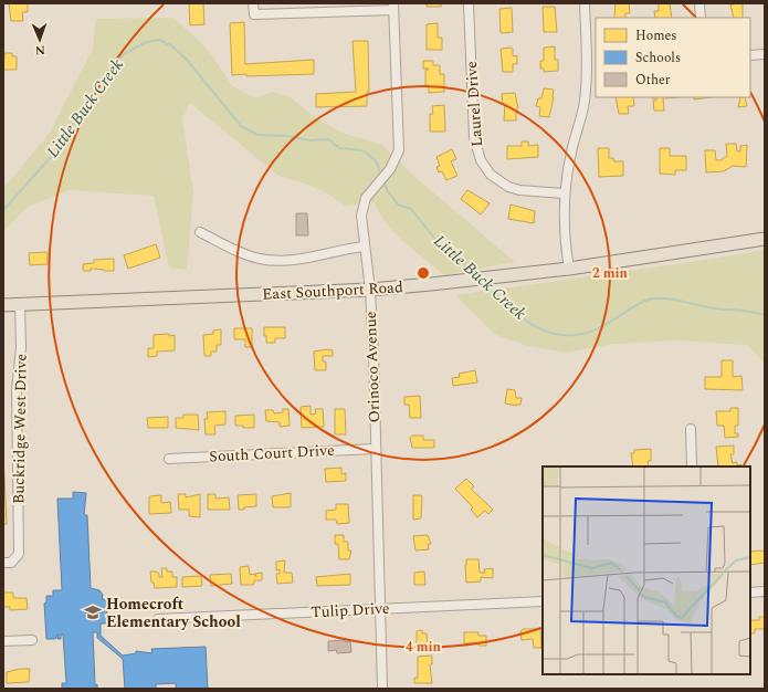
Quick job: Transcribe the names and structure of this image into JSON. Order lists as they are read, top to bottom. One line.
{"streets":{"main road":["East Southport Road"],"street":["Laurel Drive","Orinoco Avenue","Buckridge West Drive","South Court Drive","Tulip Drive"]},"crossings":[["East Southport Road","Orinoco Avenue"],["East Southport Road","Buckridge West Drive"],["Orinoco Avenue","South Court Drive"],["Orinoco Avenue","Tulip Drive"]],"water":["Little Buck Creek"],"places":{"school or university":["Homecroft Elementary School"]},"legend":["Homes","Schools","Other"],"north":"bottom","rings":["2 min","4 min"]}
